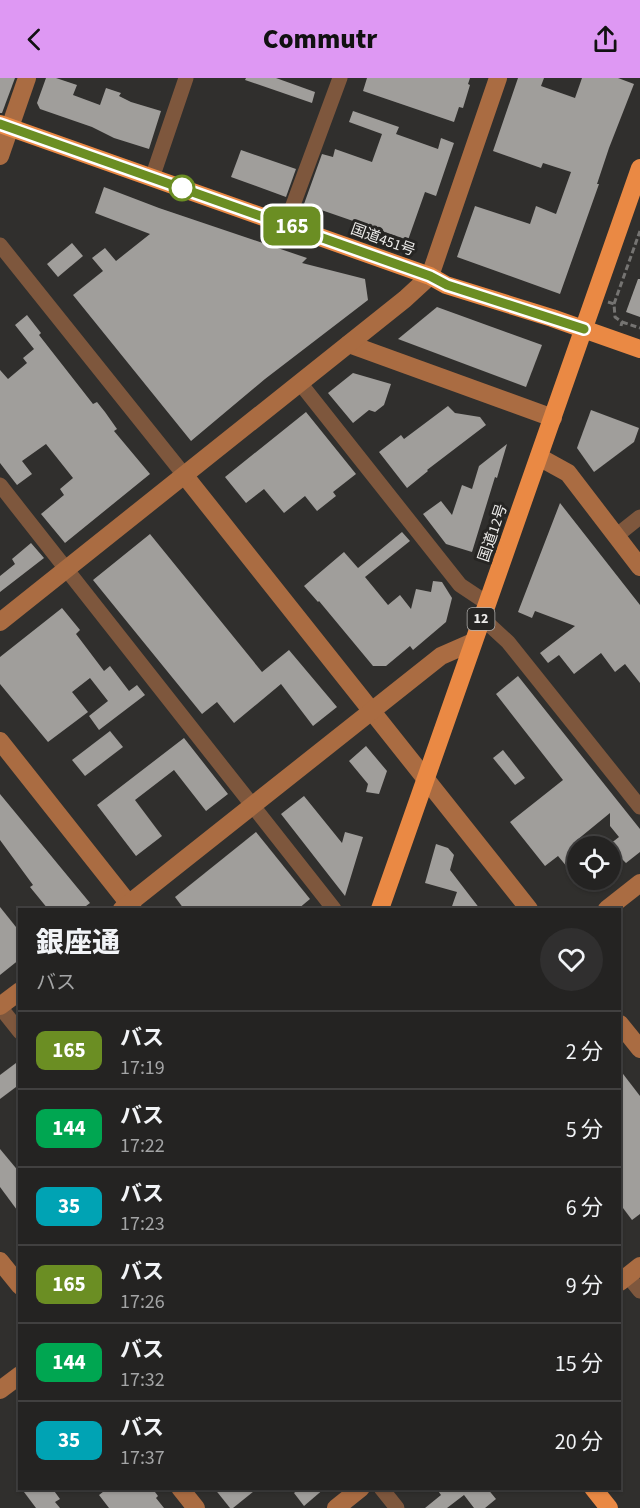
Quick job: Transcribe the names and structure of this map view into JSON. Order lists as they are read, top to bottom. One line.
{"streets":{"highway":["国道451号","国道12号","12"]},"crossings":[["国道451号","国道12号"]],"lines":["bus line 165"],"page":{"header":"Commutr","on_map":"165","heading":["銀座通","バス"],"list":[{"mark":"165","name":"バス","note":"17:19","value":"2 分"},{"mark":"144","name":"バス","note":"17:22","value":"5 分"},{"mark":"35","name":"バス","note":"17:23","value":"6 分"},{"mark":"165","name":"バス","note":"17:26","value":"9 分"},{"mark":"144","name":"バス","note":"17:32","value":"15 分"},{"mark":"35","name":"バス","note":"17:37","value":"20 分"}]}}
